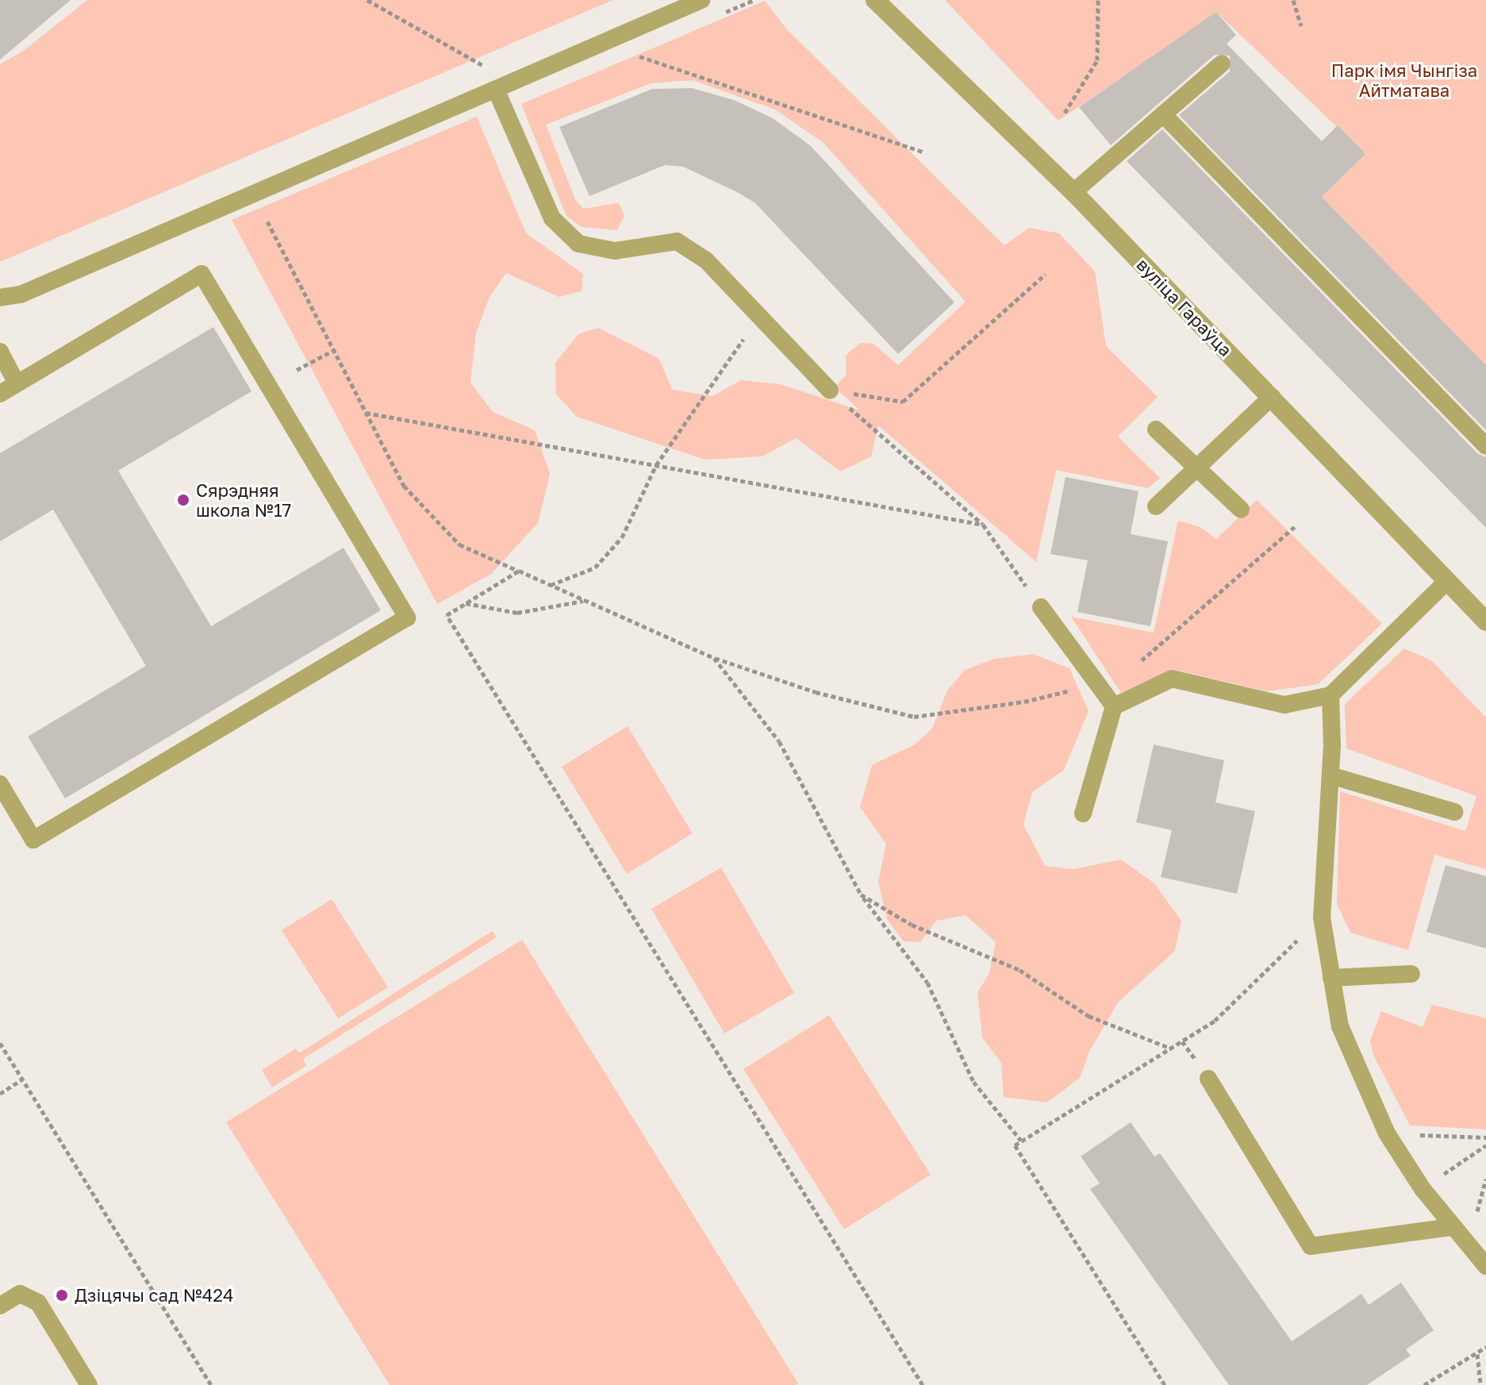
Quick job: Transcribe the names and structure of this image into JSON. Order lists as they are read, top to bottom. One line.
{"streets":{"street":["вуліца Гараўца"]},"parks":["Парк імя Чынгіза Айтматава"],"places":["Сярэдняя школа №17","Дзіцячы сад №424"]}
